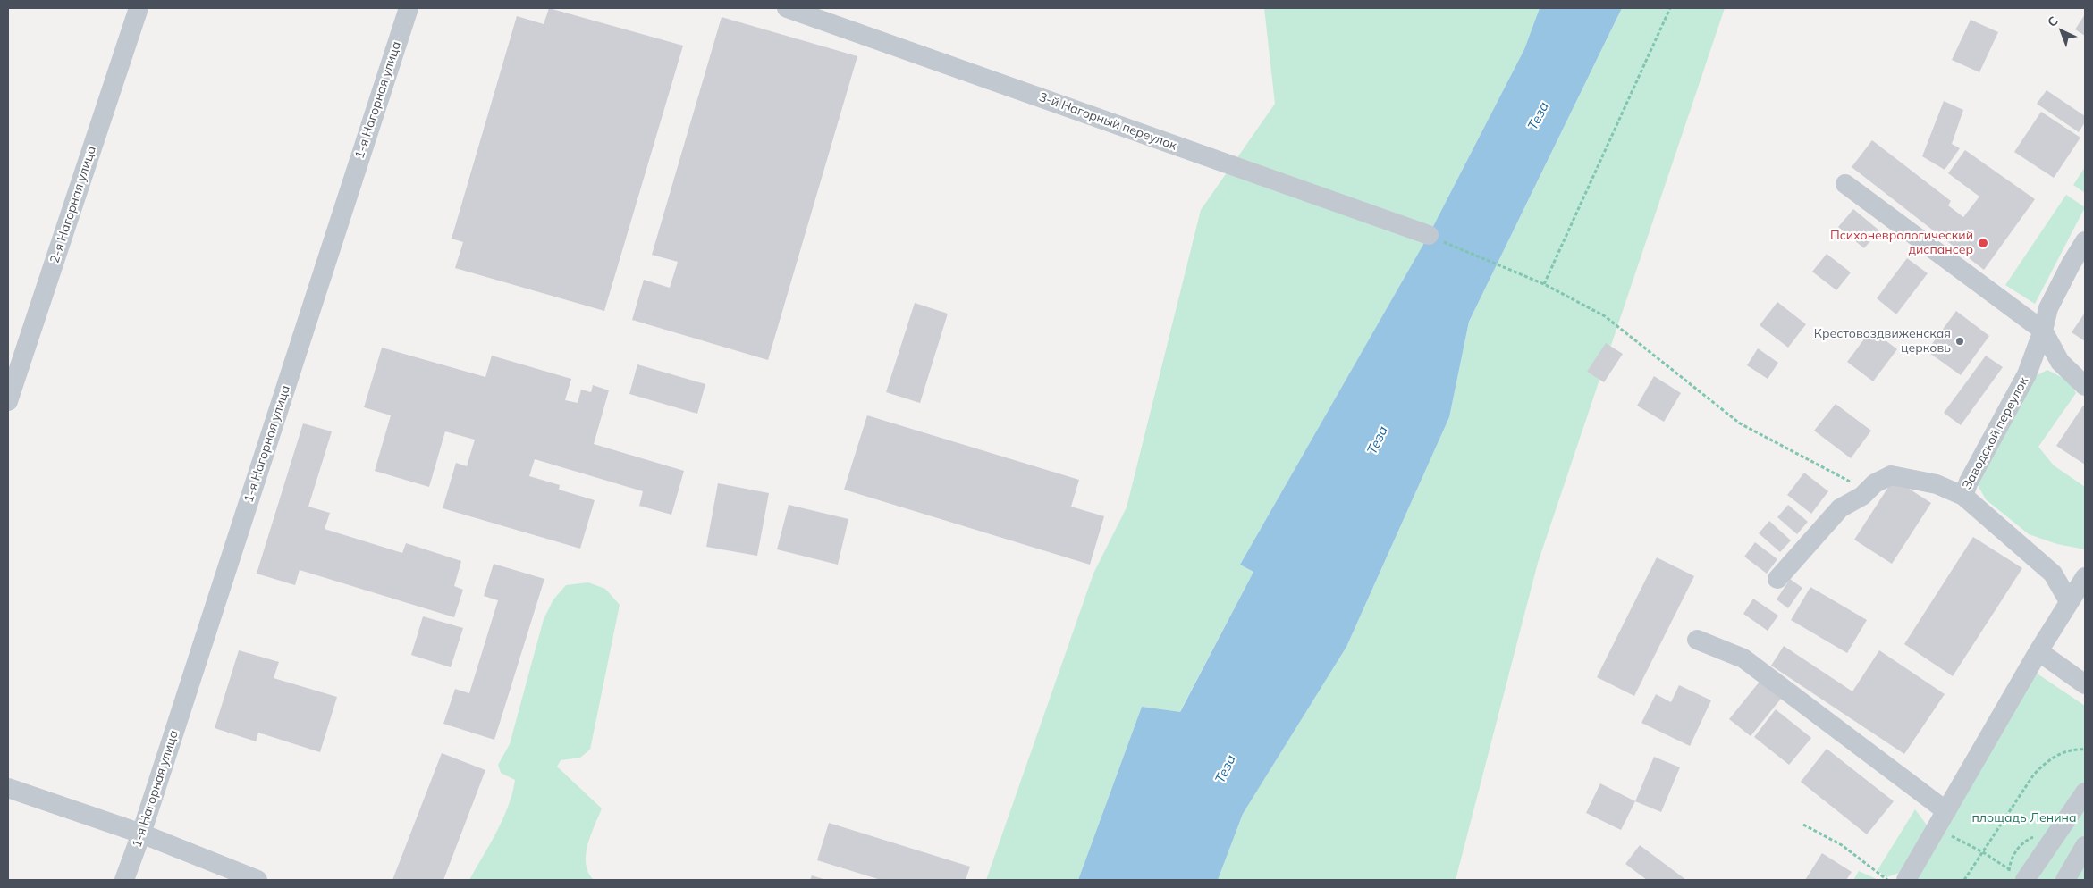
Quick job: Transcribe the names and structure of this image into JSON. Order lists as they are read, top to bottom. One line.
{"streets":{"street":["1-я Нагорная улица","3-й Нагорный переулок","2-я Нагорная улица","Заводской переулок"]},"water":["Теза"],"parks":["площадь Ленина"],"places":["Психоневрологический диспансер","Крестовоздвиженская церковь"],"north":"top left"}
